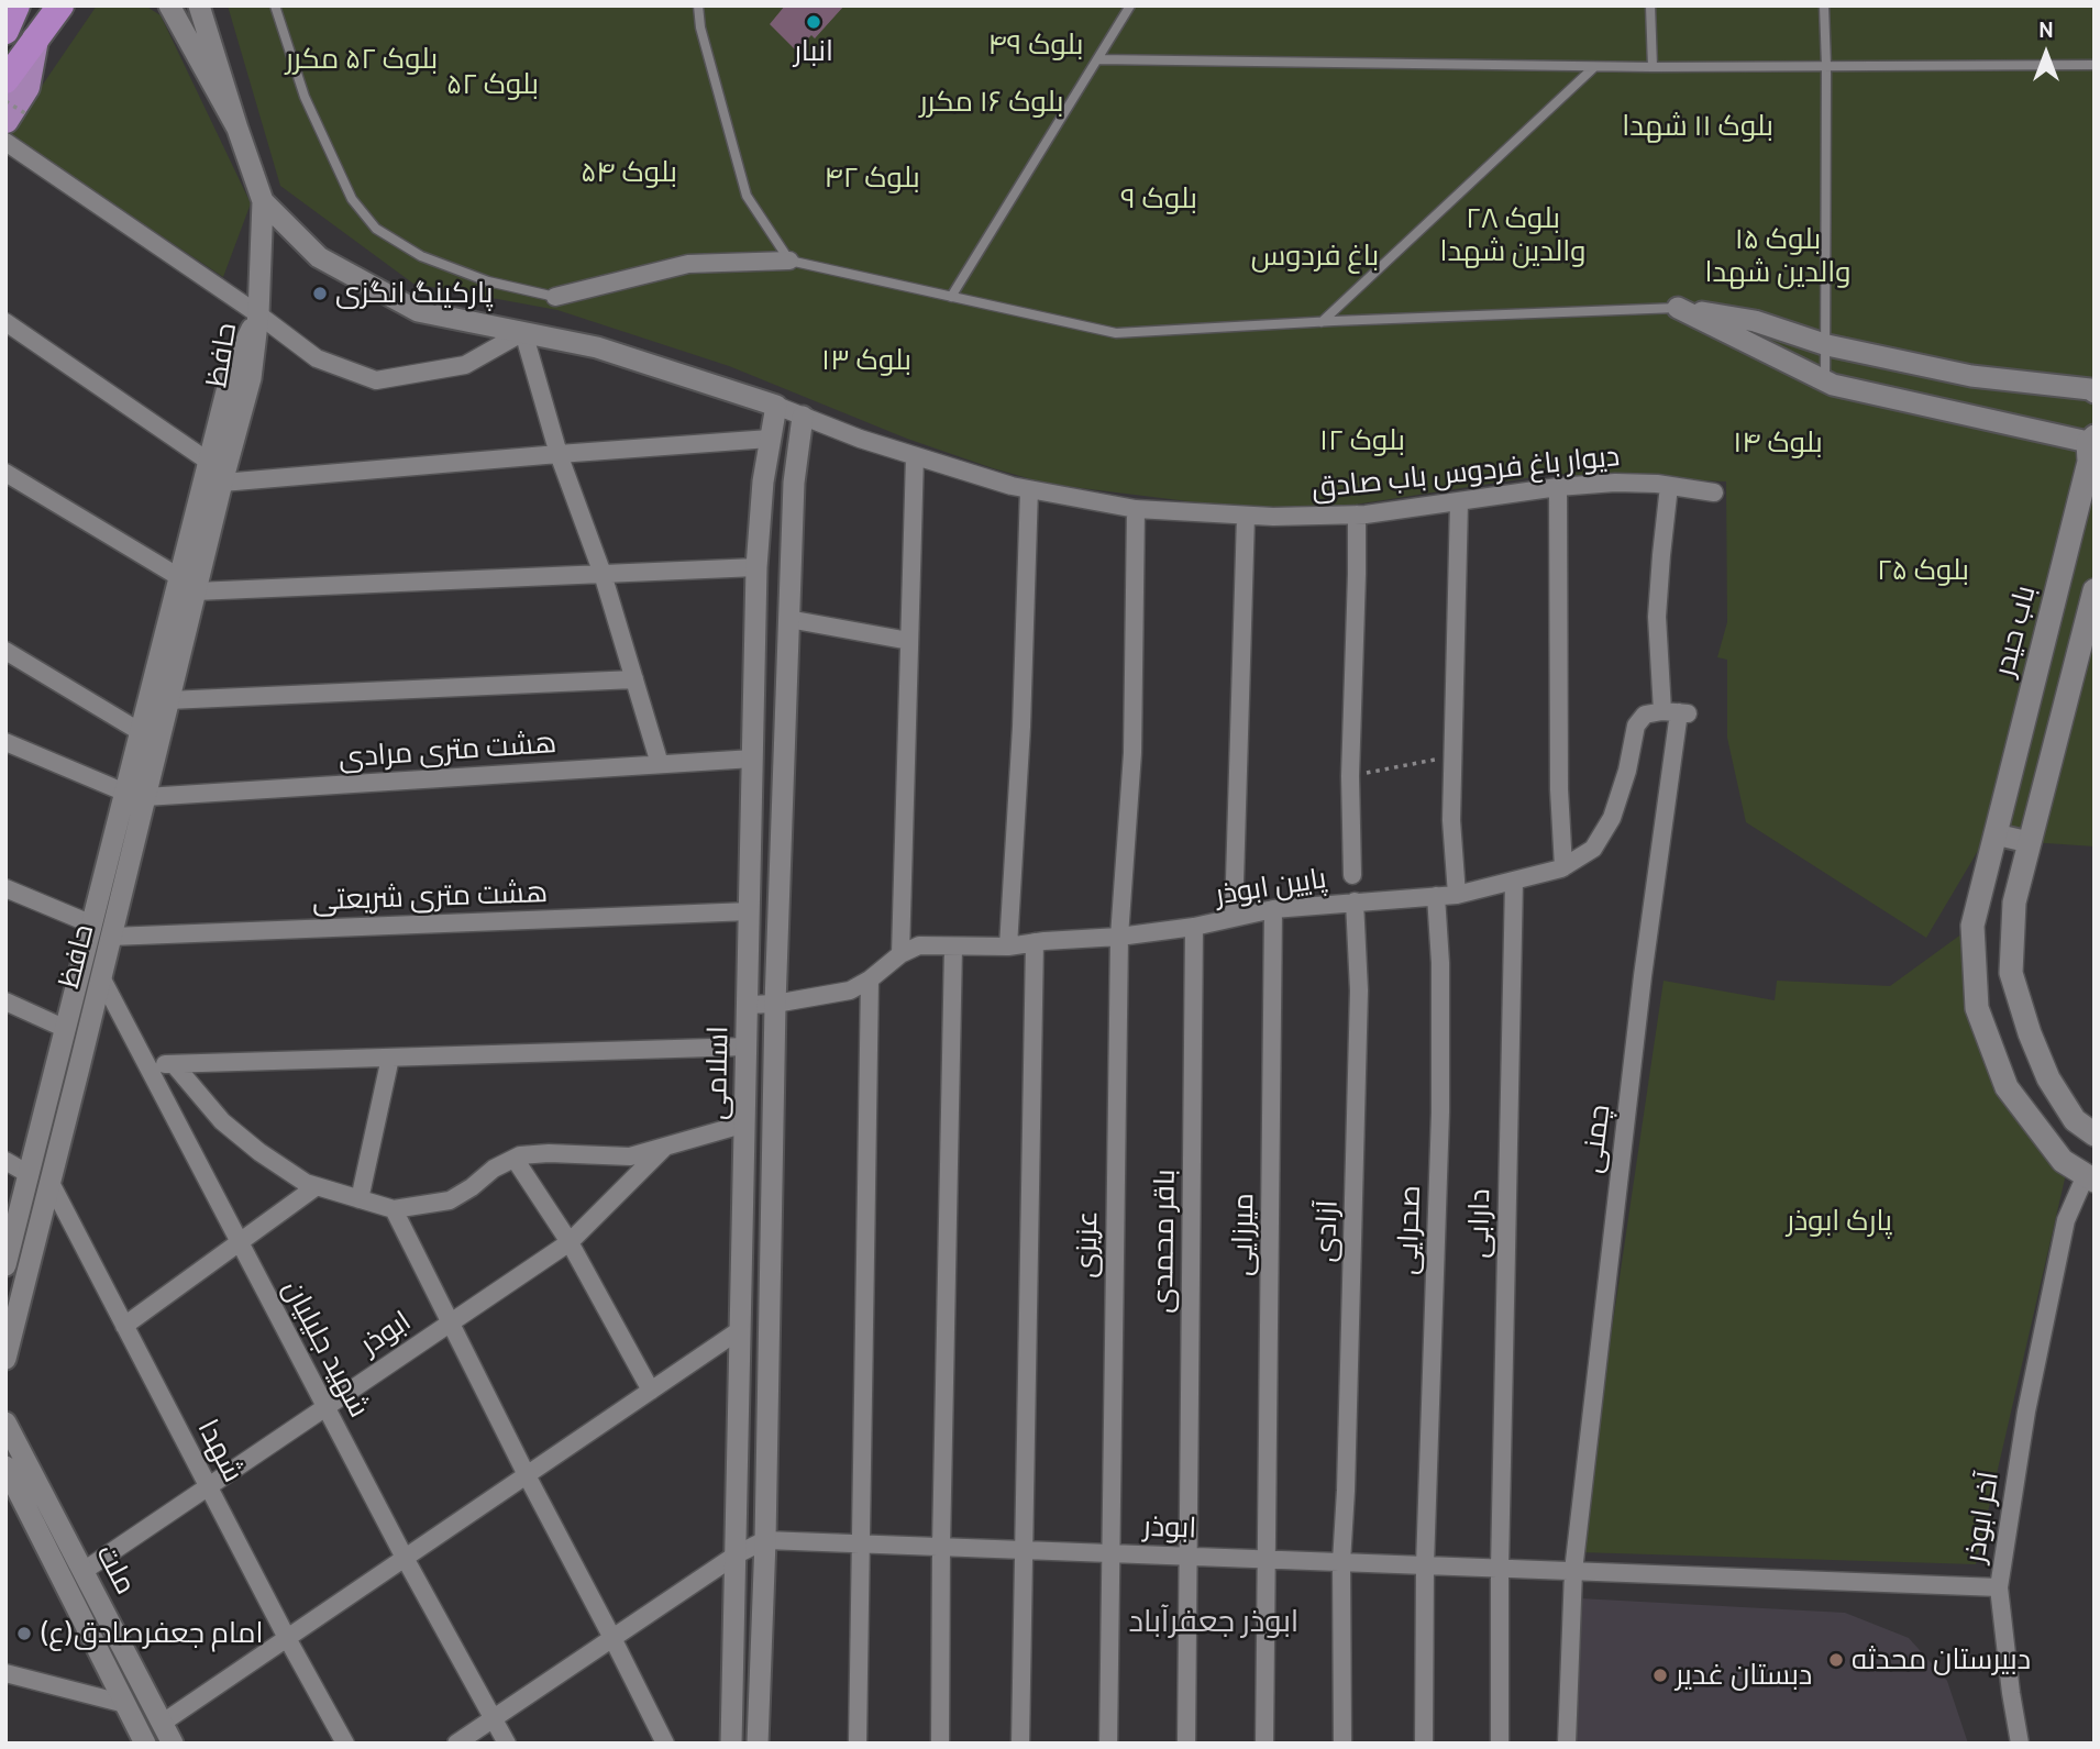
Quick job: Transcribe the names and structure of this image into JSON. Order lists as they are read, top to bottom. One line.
{"streets":{"main road":["باب حیدر"],"street":["حافظ","دیوار باغ فردوس باب صادق","هشت متری مرادی","پایین ابوذر","هشت متری شریعتی","اسلامی","چمنی","دارابی","صحرایی","آزادی","میرزایی","باقر محمدی","عزیزی","ابوذر","شهید جلیلیان","شهدا","آخر ابوذر","ملت"]},"crossings":[["حافظ","هشت متری مرادی"],["حافظ","هشت متری شریعتی"],["حافظ","شهید جلیلیان"],["حافظ","شهدا"],["دیوار باغ فردوس باب صادق","اسلامی"],["دیوار باغ فردوس باب صادق","چمنی"],["دیوار باغ فردوس باب صادق","عزیزی"],["باب حیدر","آخر ابوذر"],["هشت متری مرادی","اسلامی"],["پایین ابوذر","اسلامی"],["پایین ابوذر","چمنی"],["پایین ابوذر","دارابی"],["پایین ابوذر","صحرایی"],["پایین ابوذر","آزادی"],["پایین ابوذر","میرزایی"],["پایین ابوذر","باقر محمدی"],["پایین ابوذر","عزیزی"],["هشت متری شریعتی","اسلامی"],["اسلامی","ابوذر"],["چمنی","ابوذر"],["چمنی","آخر ابوذر"],["دارابی","ابوذر"],["صحرایی","ابوذر"],["آزادی","ابوذر"],["میرزایی","ابوذر"],["باقر محمدی","ابوذر"],["عزیزی","ابوذر"],["ابوذر","شهید جلیلیان"],["ابوذر","شهدا"],["ابوذر","آخر ابوذر"],["ابوذر","ملت"]],"districts":["ابوذر جعفرآباد"],"parks":["بلوک ۴۹","بلوک ۵۲ مکرر","بلوک ۵۲","بلوک ۱۶ مکرر","بلوک ۱۱ شهدا","بلوک ۵۴","بلوک ۴۲","بلوک ۹","بلوک ۲۸ والدین شهدا","بلوک ۱۵ والدین شهدا","باغ فردوس","بلوک ۱۳","بلوک ۱۲","بلوک ۱۴","بلوک ۲۵","پارک ابوذر"],"places":["انبار","پارکینگ انگزی","امام جعفرصادق(ع)","دبیرستان محدثه","دبستان غدیر"],"north":"top"}
